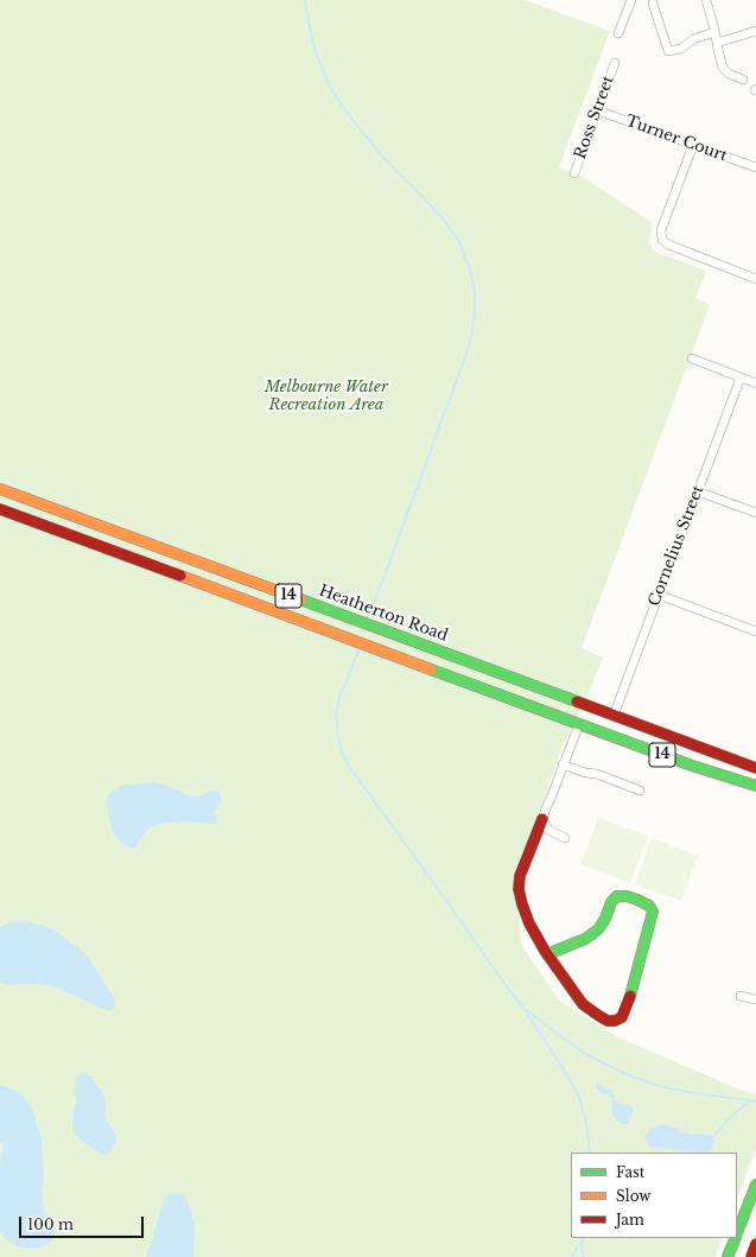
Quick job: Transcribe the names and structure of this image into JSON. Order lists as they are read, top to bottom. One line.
{"streets":{"main road":["14","Heatherton Road"],"street":["Ross Street","Turner Court","Cornelius Street"]},"crossings":[["Ross Street","Turner Court"],["Cornelius Street","Heatherton Road"]],"parks":["Melbourne Water Recreation Area"],"legend":["Fast","Slow","Jam"],"scale_bar":"100 m"}
